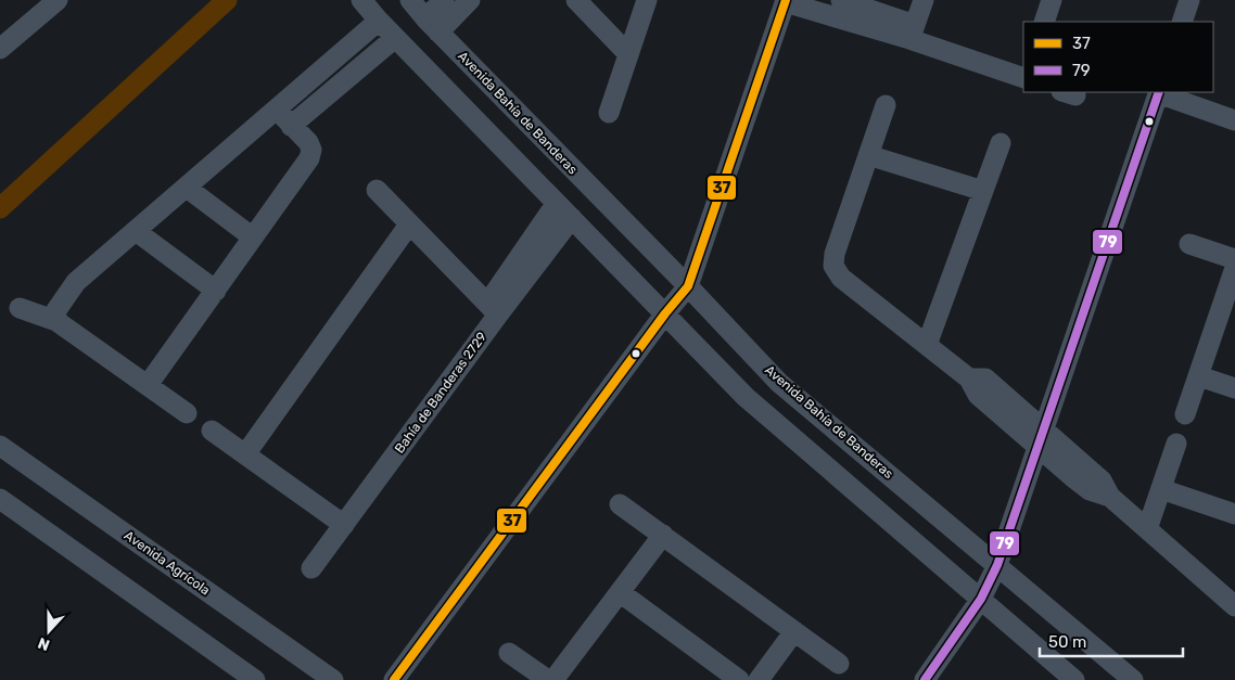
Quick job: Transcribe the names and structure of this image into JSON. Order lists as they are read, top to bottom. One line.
{"streets":{"street":["Avenida Bahía de Banderas","Bahía de Banderas 2729","Avenida Agrícola"]},"lines":["transit line 37","transit line 79"],"legend":["37","79"],"scale_bar":"50 m","north":"bottom"}
